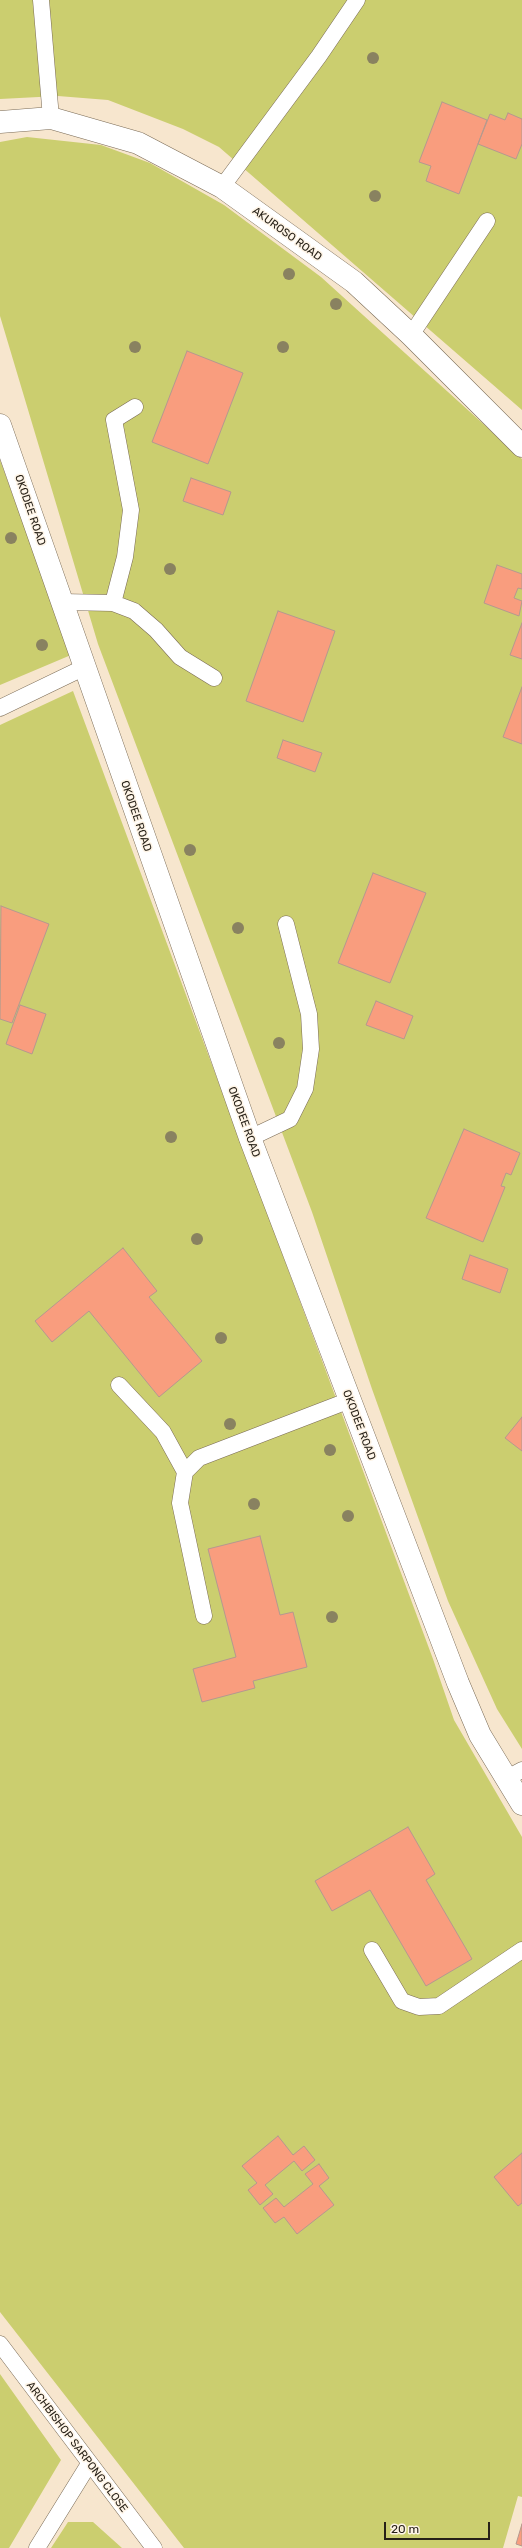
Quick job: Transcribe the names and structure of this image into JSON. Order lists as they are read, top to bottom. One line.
{"streets":{"street":["AKUROSO ROAD","OKODEE ROAD"],"lane":["ARCHBISHOP SARPONG CLOSE"]},"scale_bar":"20 m"}
